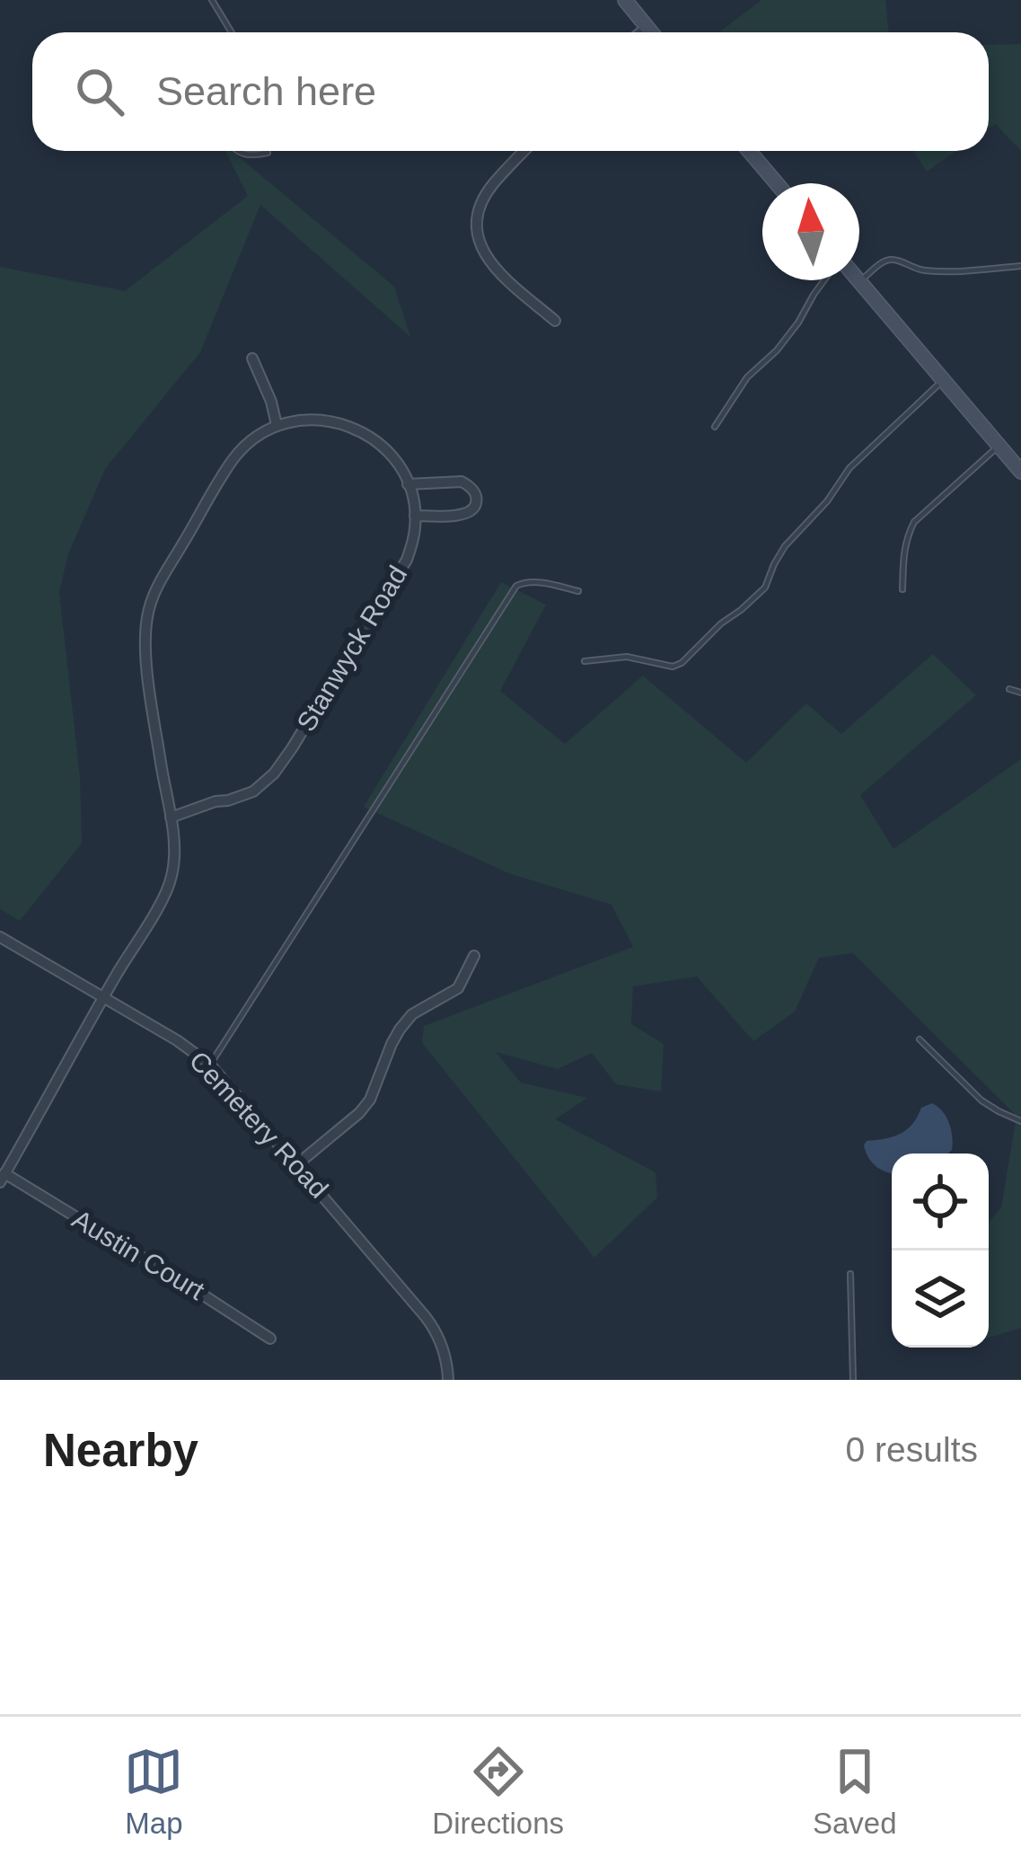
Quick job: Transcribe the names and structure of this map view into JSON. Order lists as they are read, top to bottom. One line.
{"streets":{"street":["Stanwyck Road","Cemetery Road","Austin Court"]},"north":"top","page":{"search":"Search here","heading":["Nearby","0 results"],"nav":["Map","Directions","Saved"]}}
